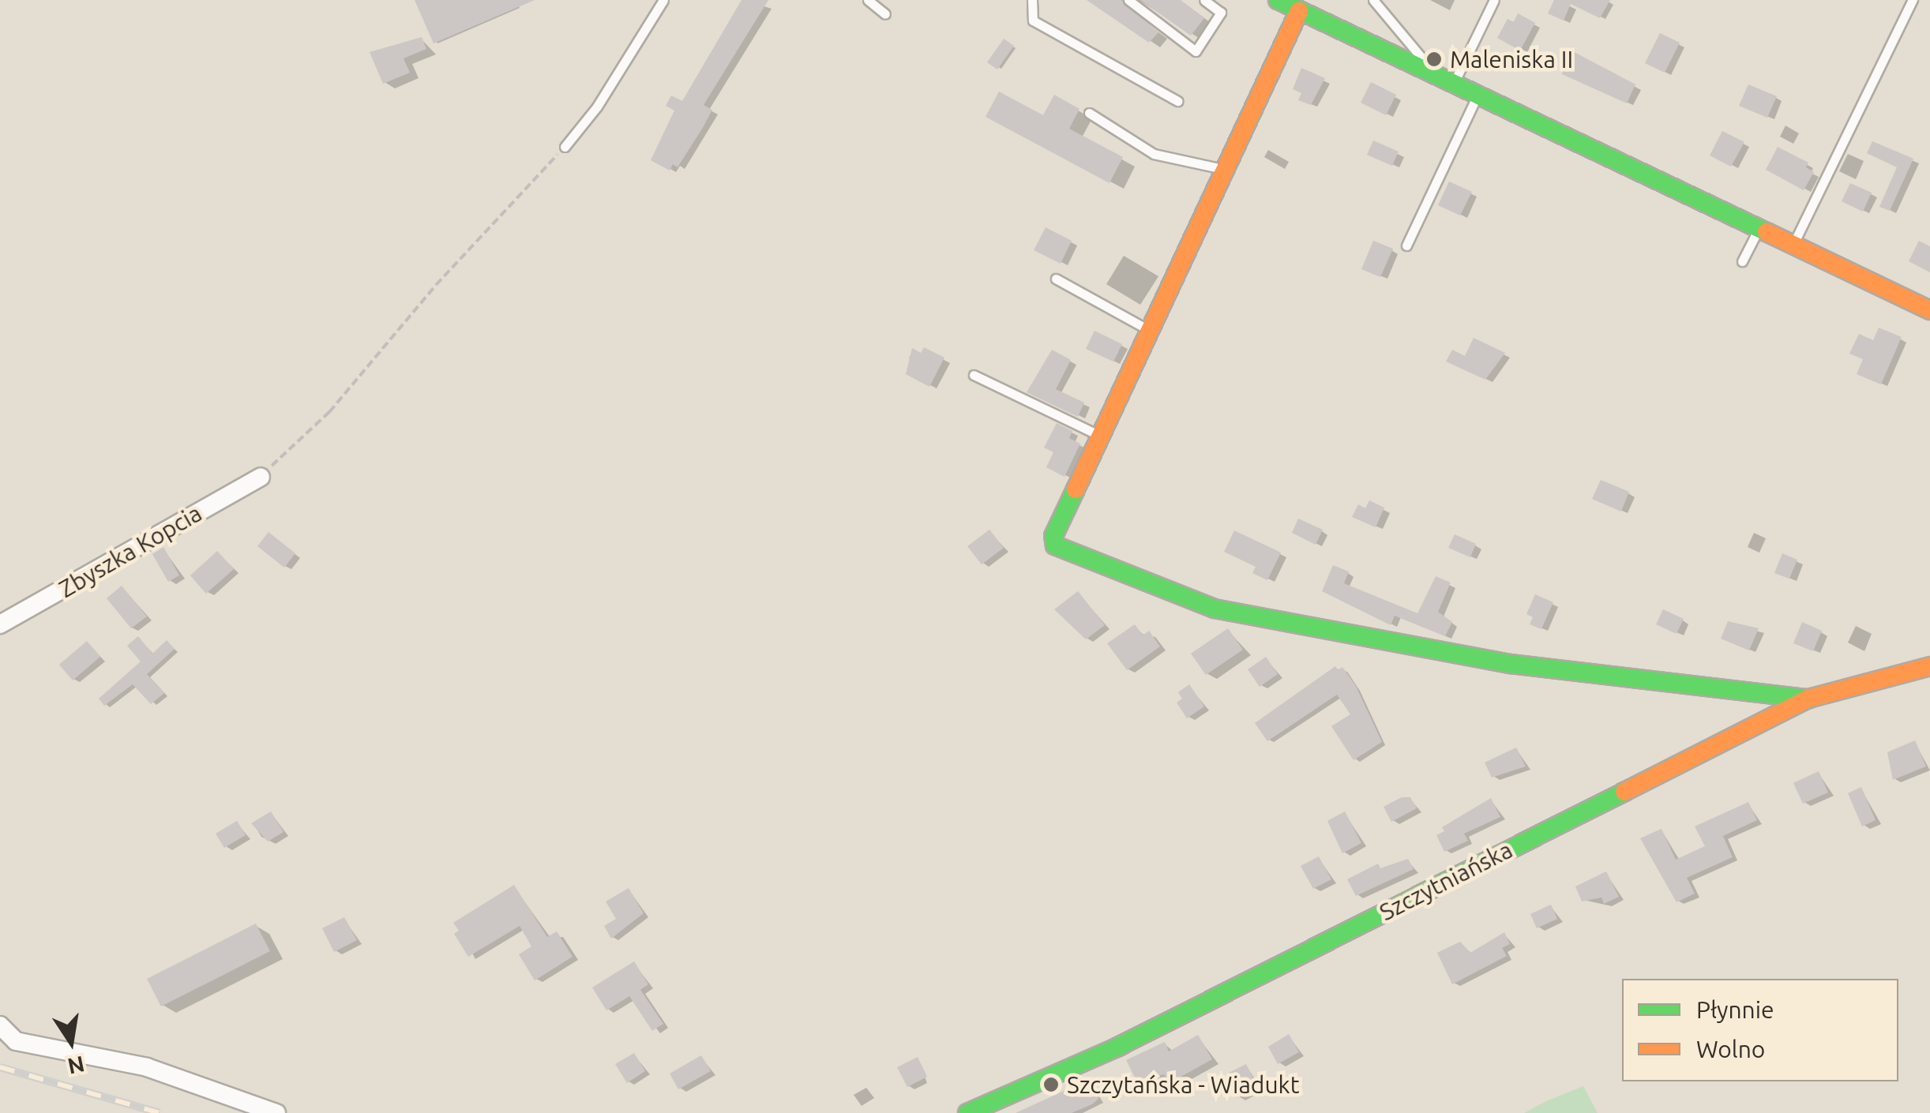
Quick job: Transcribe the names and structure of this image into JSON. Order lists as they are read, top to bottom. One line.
{"streets":{"street":["Zbyszka Kopcia","Szczytniańska"]},"places":["Maleniska II","Szczytańska - Wiadukt"],"legend":["Płynnie","Wolno"],"north":"bottom"}
